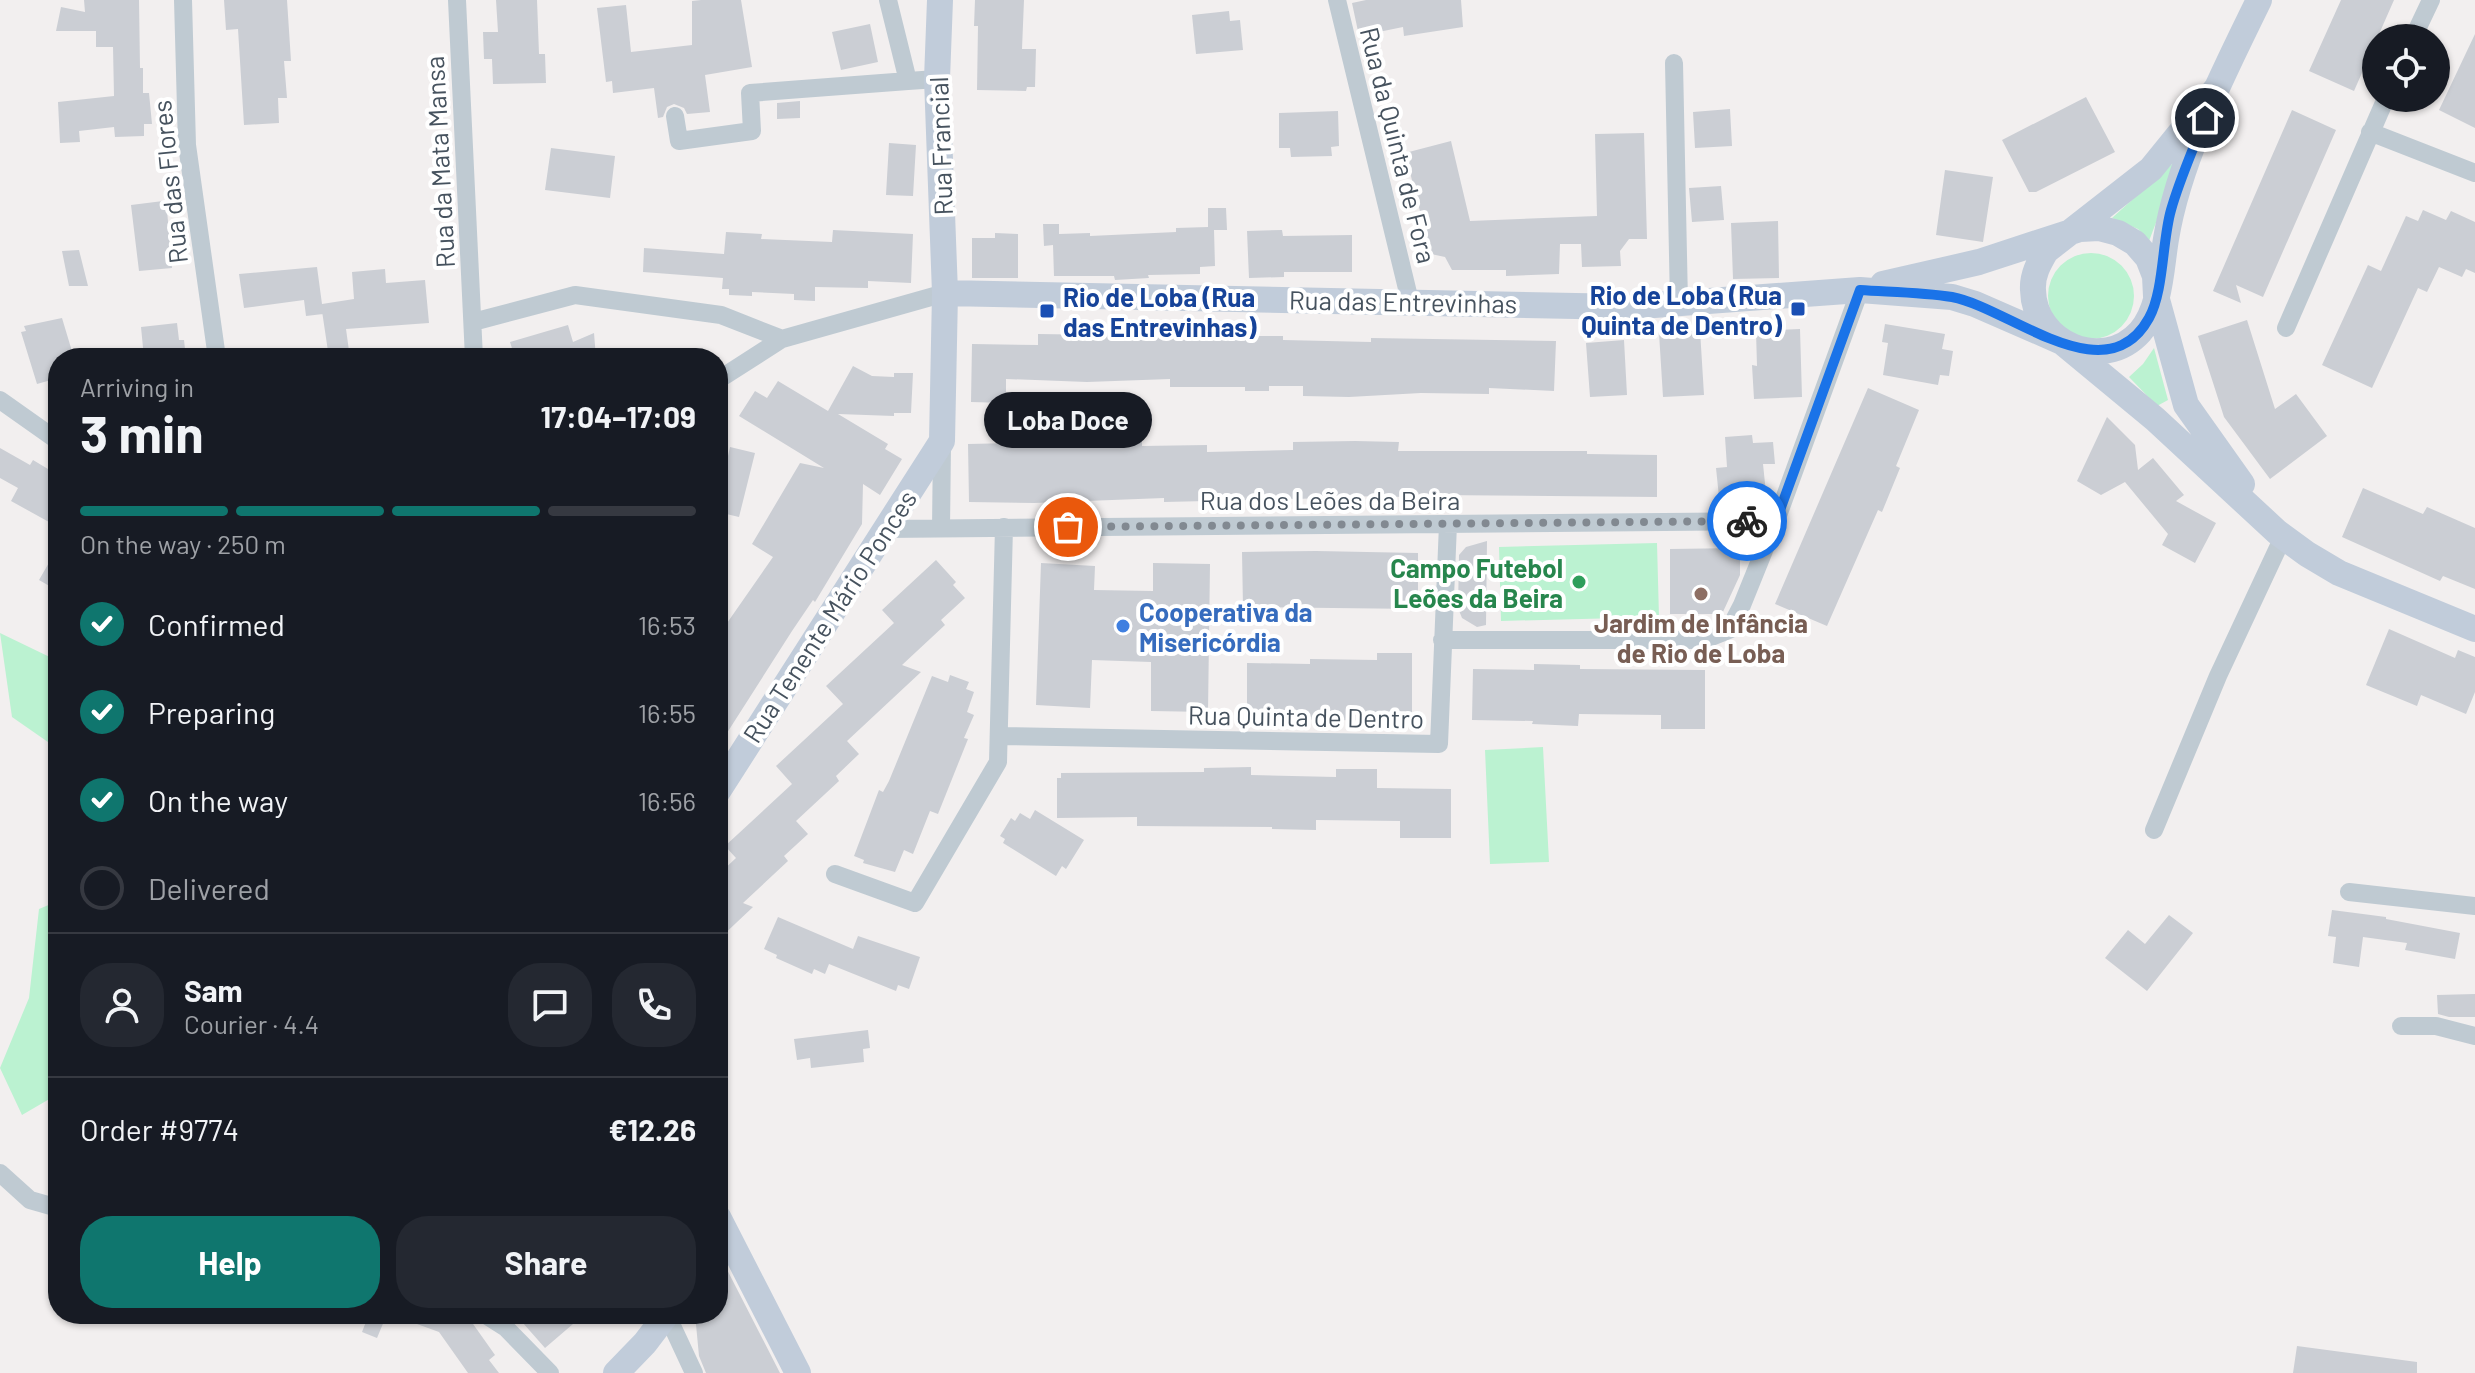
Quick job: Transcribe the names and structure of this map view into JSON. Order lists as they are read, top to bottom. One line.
{"streets":{"street":["Rua da Quinta de Fora","Rua Francial","Rua da Mata Mansa","Rua das Flores","Rua das Entrevinhas","Rua dos Leões da Beira","Rua Tenente Mário Ponces","Rua Quinta de Dentro"]},"crossings":[["Rua da Quinta de Fora","Rua das Entrevinhas"],["Rua Francial","Rua das Entrevinhas"],["Rua Francial","Rua Tenente Mário Ponces"],["Rua das Entrevinhas","Rua Tenente Mário Ponces"],["Rua dos Leões da Beira","Rua Tenente Mário Ponces"],["Rua dos Leões da Beira","Rua Quinta de Dentro"]],"places":{"transit":["Rio de Loba (Rua Quinta de Dentro)","Rio de Loba (Rua das Entrevinhas)"],"other":["Loba Doce","Campo Futebol Leões da Beira","Jardim de Infância de Rio de Loba","Cooperativa da Misericórdia"]},"page":{"heading":["3 min","Arriving in","17:04–17:09"],"panel":["Sam","Courier · 4.4","Order #9774","€12.26"],"bubble":"Loba Doce","bar":"On the way · 250 m","list":[["Confirmed","16:53"],["Preparing","16:55"],["On the way","16:56"],"Delivered"],"buttons":["Help","Share"]}}
